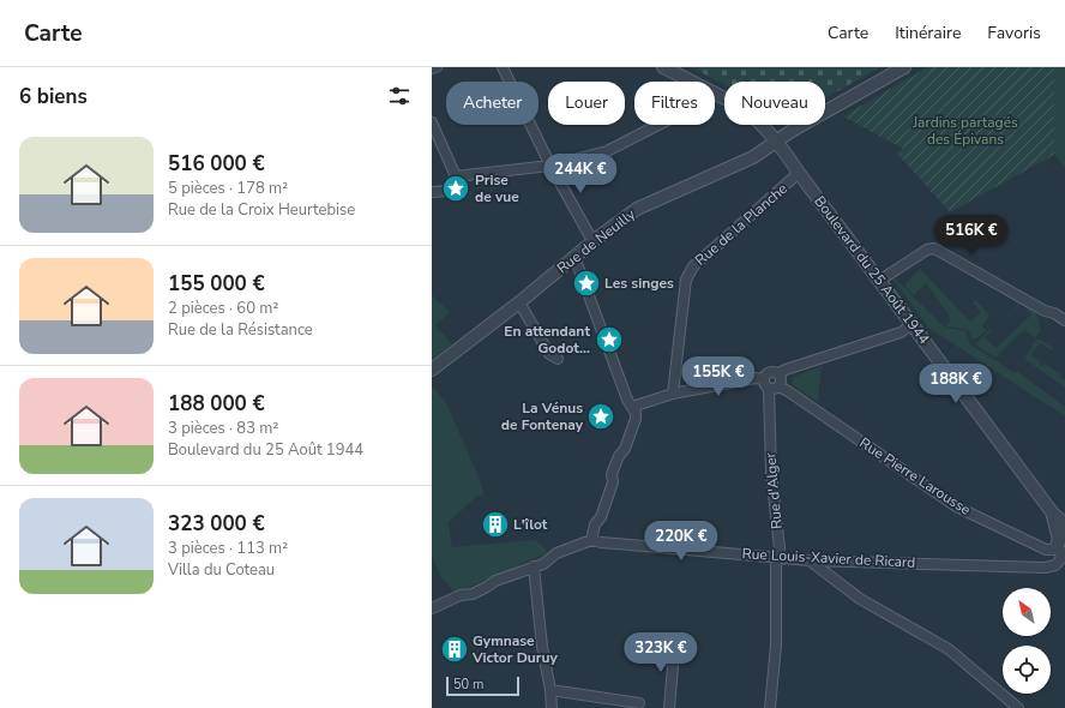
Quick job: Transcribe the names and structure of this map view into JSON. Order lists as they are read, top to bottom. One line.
{"streets":{"street":["Rue de la Planche","Rue de Neuilly","Boulevard du 25 Août 1944","Rue Pierre Larousse","Rue d'Alger","Rue Louis-Xavier de Ricard"]},"crossings":[["Rue de la Planche","Boulevard du 25 Août 1944"],["Rue de Neuilly","Boulevard du 25 Août 1944"],["Boulevard du 25 Août 1944","Rue Pierre Larousse"],["Boulevard du 25 Août 1944","Rue Louis-Xavier de Ricard"],["Rue Pierre Larousse","Rue d'Alger"],["Rue Pierre Larousse","Rue Louis-Xavier de Ricard"],["Rue d'Alger","Rue Louis-Xavier de Ricard"]],"parks":["Jardins partagés des Épivans"],"places":{"place":["Prise de vue","Les singes","En attendant Godot...","La Vénus de Fontenay"],"building":["L'îlot","Gymnase Victor Duruy"]},"scale_bar":"50 m","north":"top left","page":{"header":"Carte","nav":["Carte","Itinéraire","Favoris"],"heading":"6 biens","chip":["Acheter","Louer","Filtres","Nouveau"],"list":[{"name":"516 000 €","note":"5 pièces · 178 m² · Rue de la Croix Heurtebise"},{"name":"155 000 €","note":"2 pièces · 60 m² · Rue de la Résistance"},{"name":"188 000 €","note":"3 pièces · 83 m² · Boulevard du 25 Août 1944"},{"name":"323 000 €","note":"3 pièces · 113 m² · Villa du Coteau"}],"price":["244K €","516K €","155K €","188K €","220K €","323K €"],"scale":"50 m"}}
